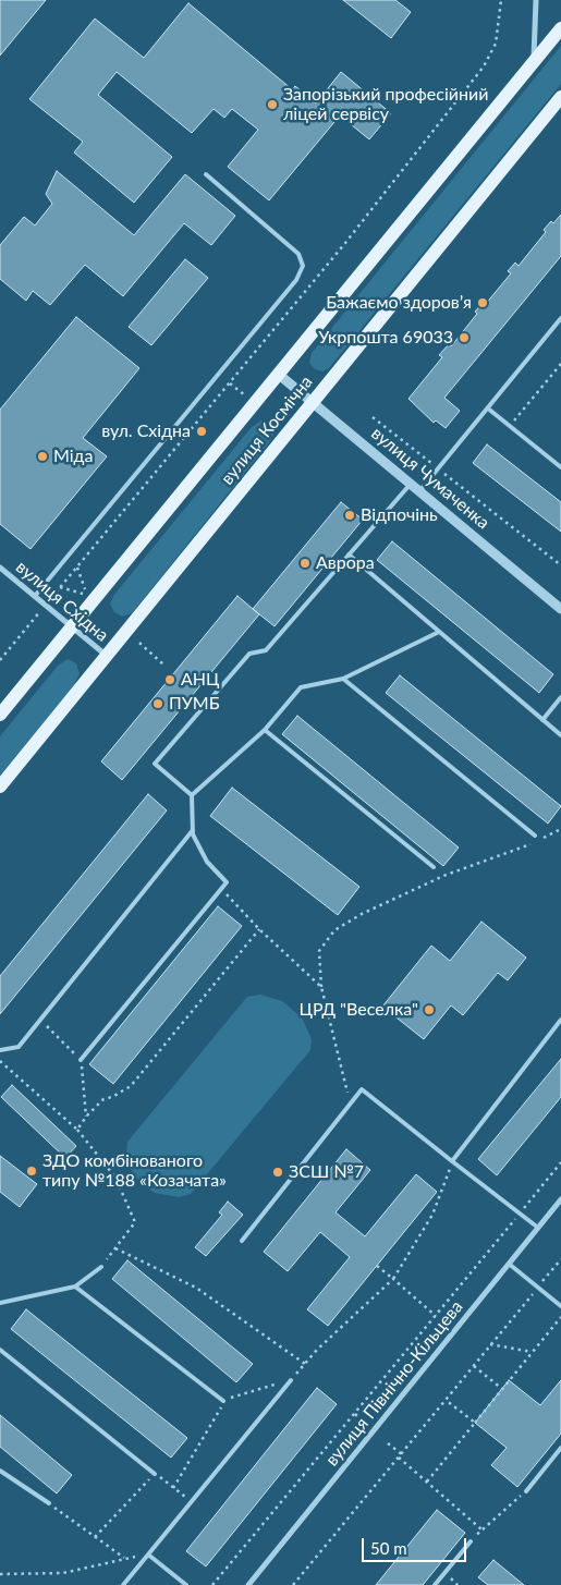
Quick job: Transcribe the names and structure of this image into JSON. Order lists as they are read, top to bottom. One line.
{"streets":{"main road":["вулиця Космічна"],"street":["вулиця Чумаченка","вулиця Східна","вулиця Північно-Кільцева"]},"crossings":[["вулиця Космічна","вулиця Чумаченка"],["вулиця Космічна","вулиця Східна"]],"places":["Запорізький професійний ліцей сервісу","Бажаємо здоровʼя","Укрпошта 69033","вул. Східна","Міда","Відпочінь","Аврора","АНЦ","ПУМБ","ЦРД \"Веселка\"","ЗДО комбінованого типу №188 «Козачата»","ЗСШ №7"],"scale_bar":"50 m"}
